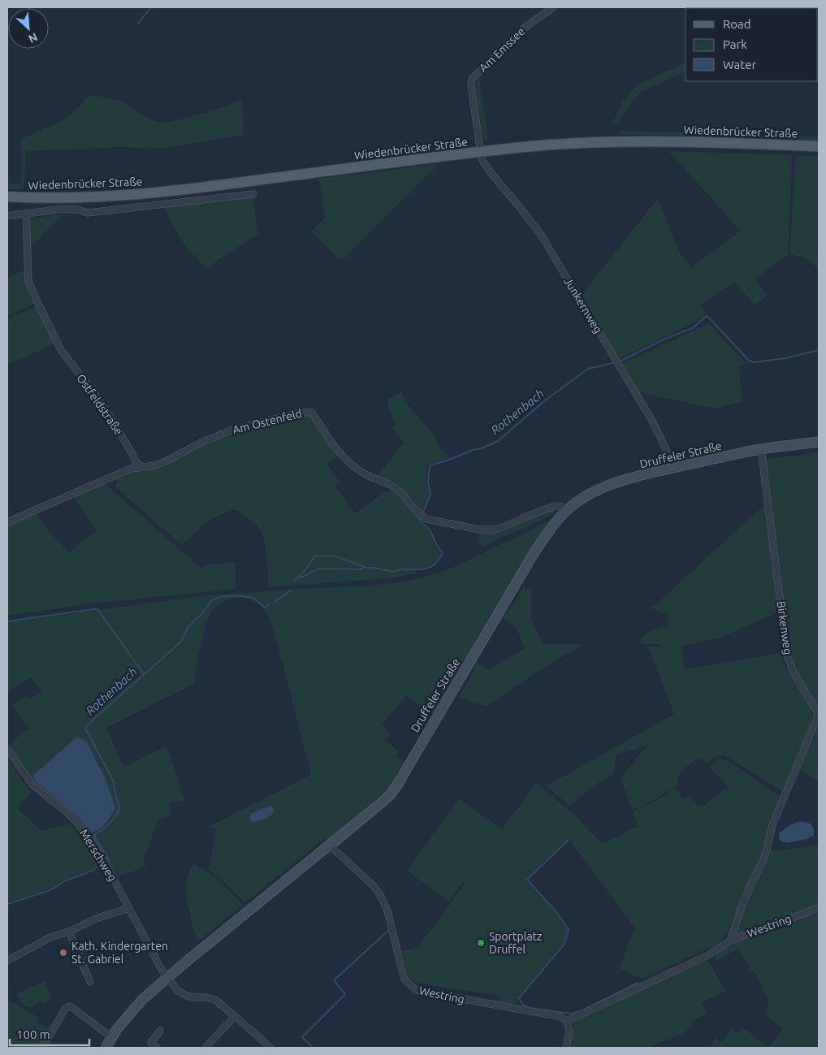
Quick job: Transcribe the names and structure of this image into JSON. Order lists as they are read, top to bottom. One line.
{"streets":{"main road":["Wiedenbrücker Straße"],"street":["Am Emssee","Junkernweg","Ostfeldstraße","Am Ostenfeld","Druffeler Straße","Birkenweg","Merschweg","Westring"]},"crossings":[["Am Emssee","Wiedenbrücker Straße"],["Am Emssee","Junkernweg"],["Wiedenbrücker Straße","Junkernweg"],["Junkernweg","Druffeler Straße"],["Am Ostenfeld","Druffeler Straße"],["Druffeler Straße","Birkenweg"],["Druffeler Straße","Merschweg"],["Druffeler Straße","Westring"],["Birkenweg","Westring"]],"water":["Rothenbach"],"places":["Sportplatz Druffel","Kath. Kindergarten St. Gabriel"],"legend":["Road","Park","Water"],"scale_bar":"100 m","north":"bottom right"}
